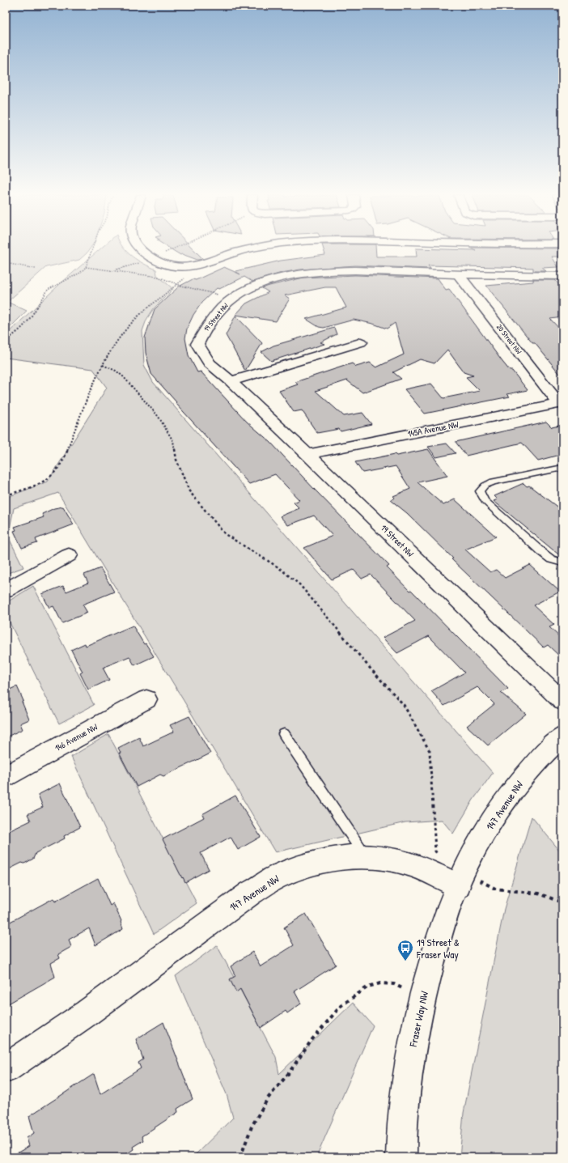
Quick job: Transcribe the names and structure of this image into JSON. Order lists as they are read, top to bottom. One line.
{"streets":{"street":["19 Street NW","20 Street NW","145A Avenue NW","146 Avenue NW","147 Avenue NW","Fraser Way NW"]},"crossings":[["19 Street NW","145A Avenue NW"],["20 Street NW","145A Avenue NW"],["147 Avenue NW","Fraser Way NW"]],"places":{"bus stop":["19 Street & Fraser Way"]}}
